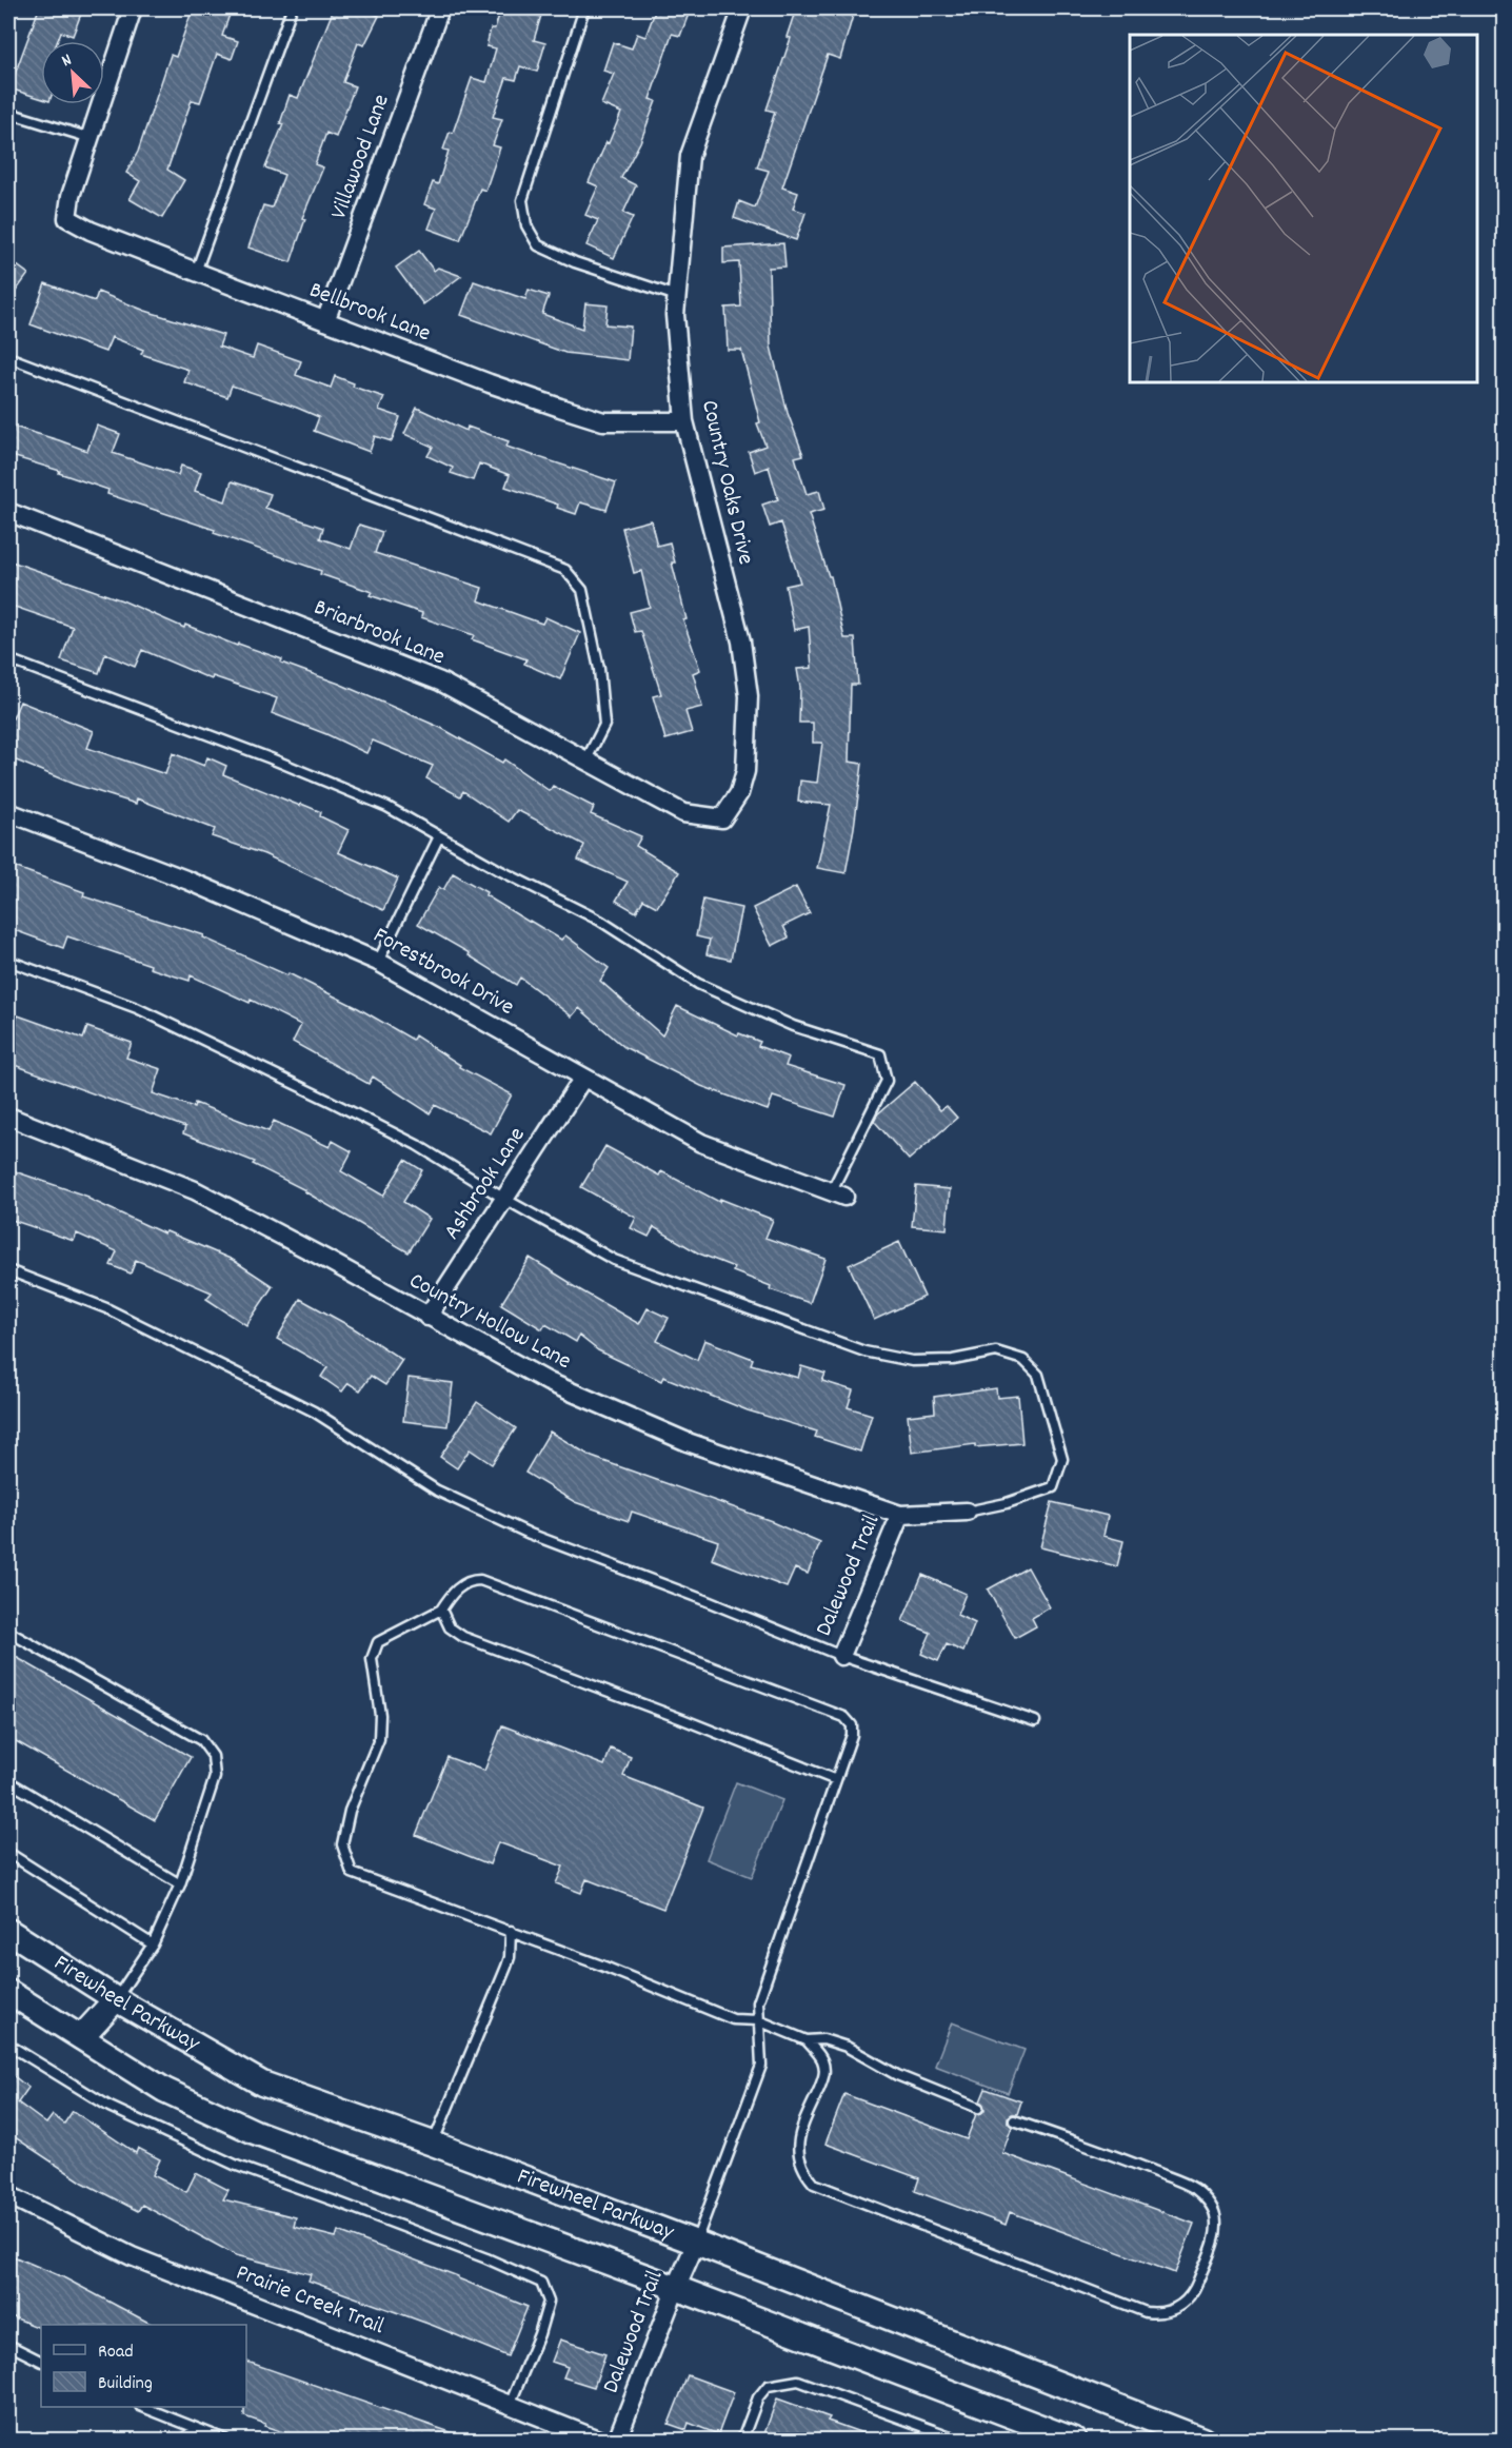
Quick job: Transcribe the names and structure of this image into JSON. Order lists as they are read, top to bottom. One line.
{"streets":{"main road":["Firewheel Parkway"],"street":["Villawood Lane","Bellbrook Lane","Country Oaks Drive","Briarbrook Lane","Forestbrook Drive","Ashbrook Lane","Country Hollow Lane","Dalewood Trail","Prairie Creek Trail"]},"crossings":[["Villawood Lane","Bellbrook Lane"],["Bellbrook Lane","Country Oaks Drive"],["Country Oaks Drive","Briarbrook Lane"],["Forestbrook Drive","Ashbrook Lane"],["Ashbrook Lane","Country Hollow Lane"],["Country Hollow Lane","Dalewood Trail"],["Dalewood Trail","Firewheel Parkway"]],"legend":["Road","Building"],"north":"top left"}
